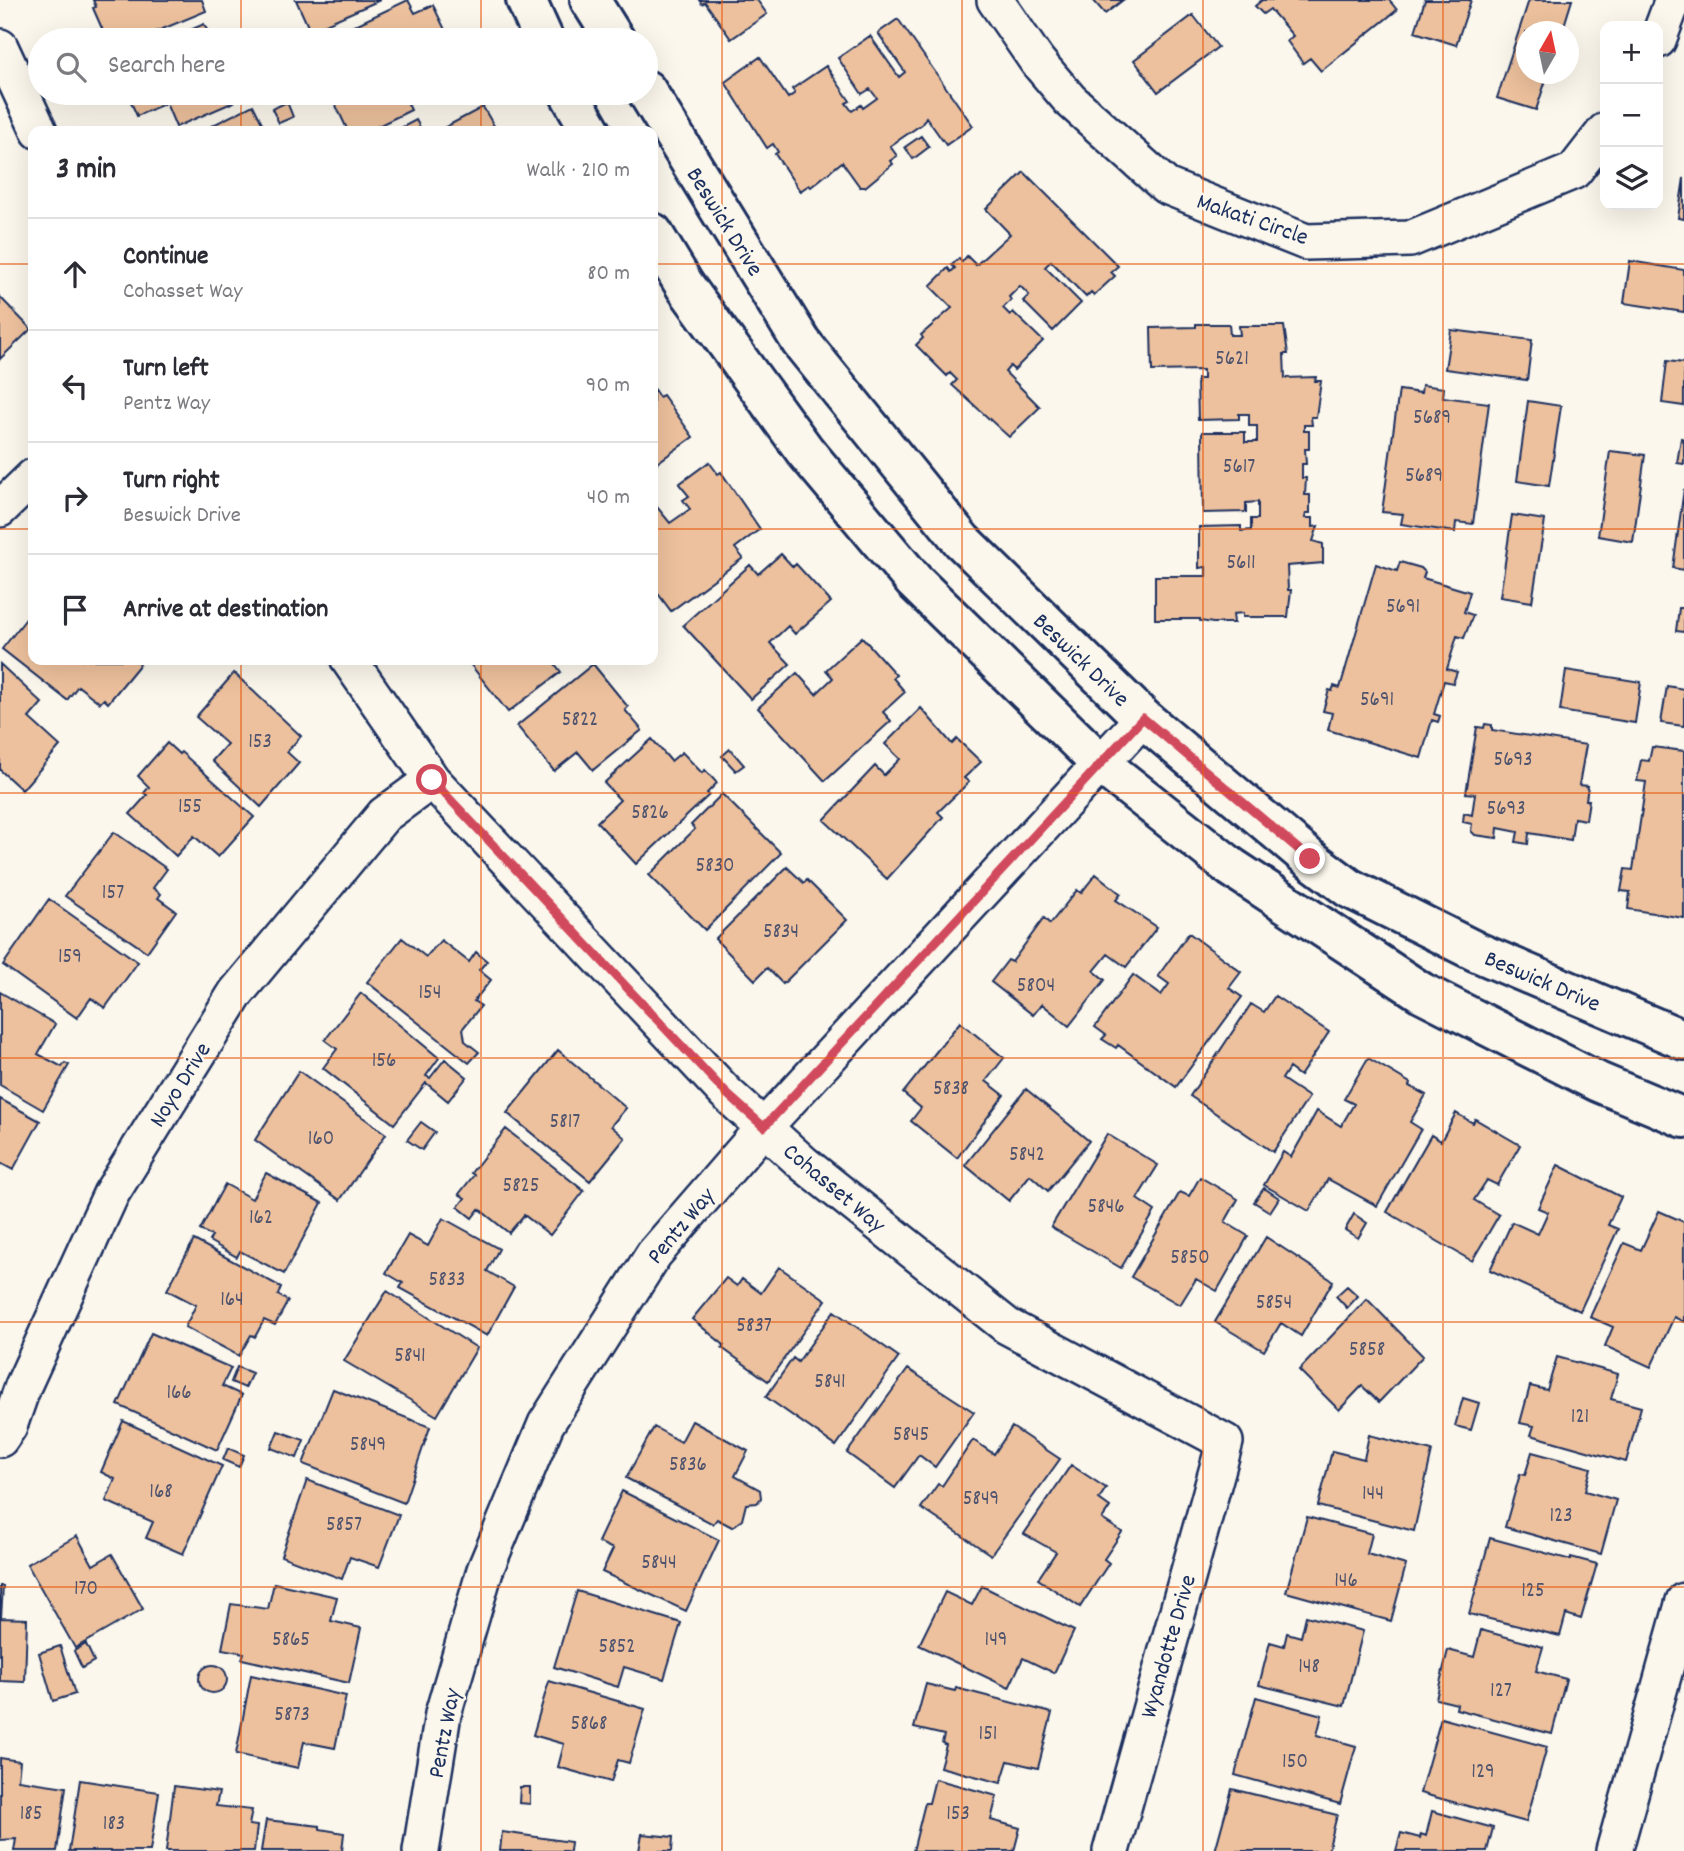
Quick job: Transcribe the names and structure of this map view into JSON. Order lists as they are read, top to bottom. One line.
{"streets":{"street":["Makati Circle","Beswick Drive","Noyo Drive","Cohasset Way","Pentz Way","Wyandotte Drive"]},"crossings":[["Beswick Drive","Pentz Way"],["Noyo Drive","Cohasset Way"],["Cohasset Way","Pentz Way"],["Cohasset Way","Wyandotte Drive"]],"house_numbers":["5621","5689","5617","5689","5611","5691","5691","5822","153","5693","155","5693","5826","5830","157","5834","159","5804","154","156","5838","5817","160","5842","5825","5846","162","5850","5833","164","5854","5837","5858","5841","5841","166","121","5845","5849","5836","168","144","5849","123","5857","5844","146","170","125","5865","149","5852","148","127","5873","5868","151","150","129","185","153","183"],"north":"top","page":{"map_buttons":["+","−"],"search":"Search here","heading":["3 min","Walk · 210 m"],"list":[["Continue","Cohasset Way","80 m"],["Turn left","Pentz Way","90 m"],["Turn right","Beswick Drive","40 m"],"Arrive at destination"]}}
